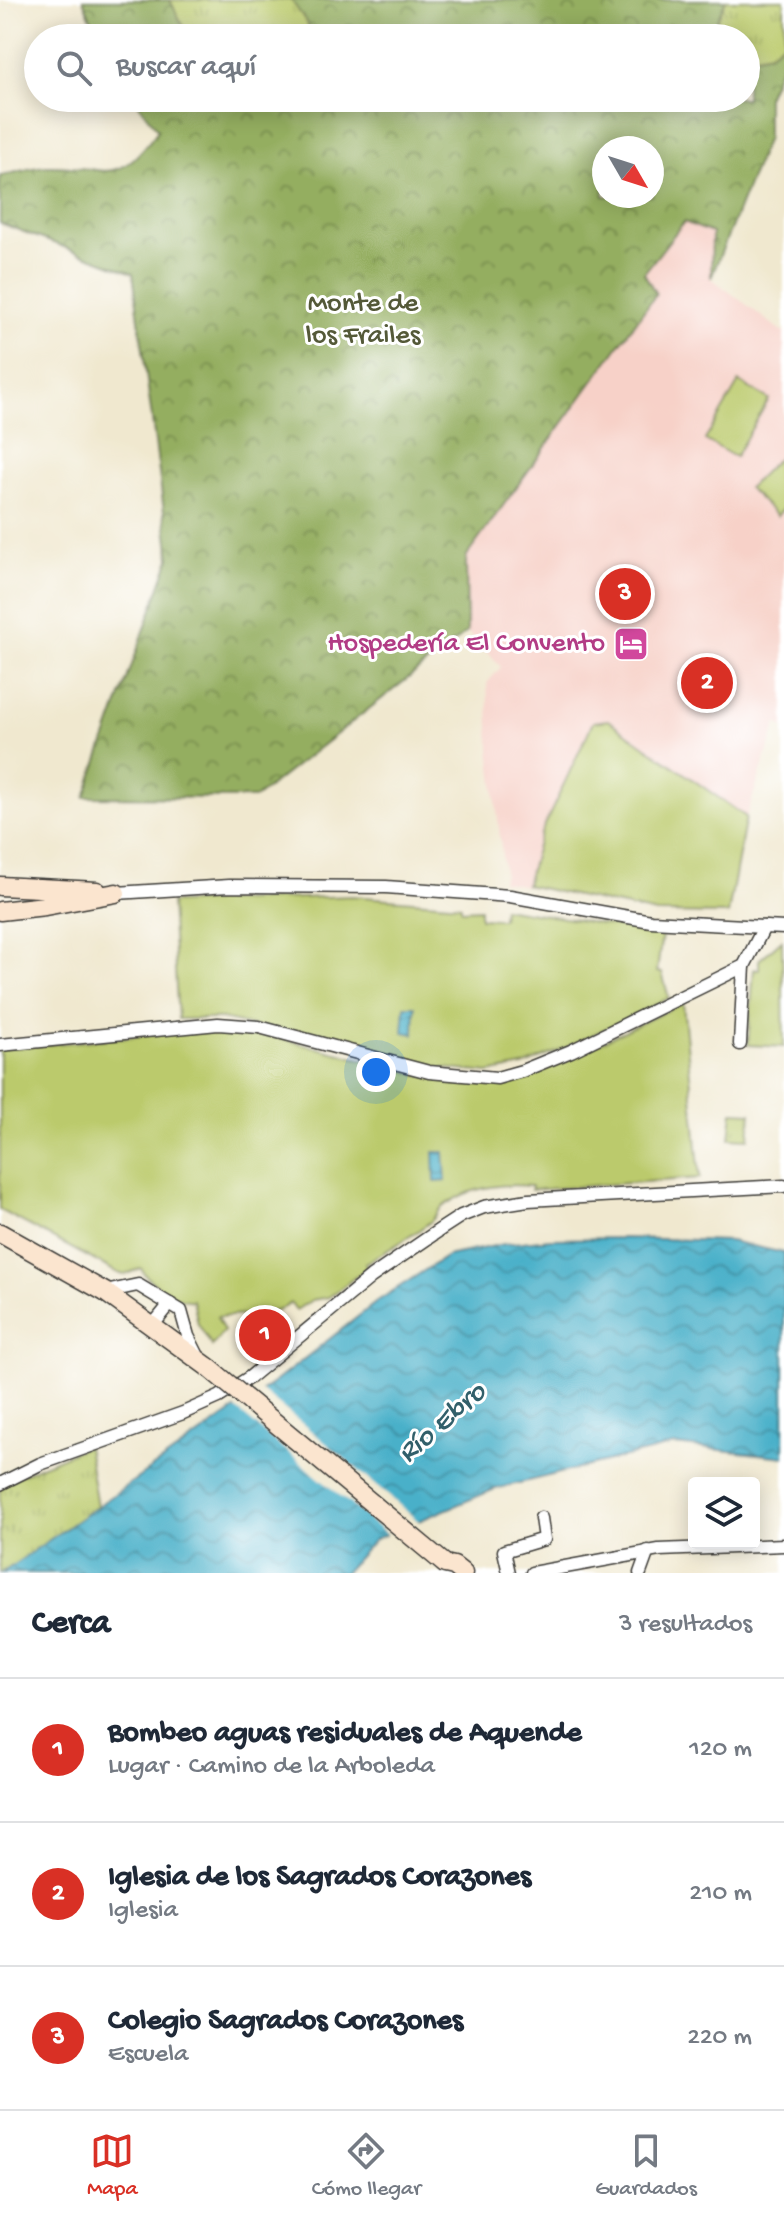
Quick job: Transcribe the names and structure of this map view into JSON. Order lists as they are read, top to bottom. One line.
{"water":["Río Ebro"],"parks":["Monte de los Frailes"],"places":{"hotel":["Hospedería El Convento"]},"north":"bottom right","page":{"search":"Buscar aquí","pins":["3","2","1"],"heading":["Cerca","3 resultados"],"list":[{"mark":"1","name":"Bombeo aguas residuales de Aquende","note":"Lugar · Camino de la Arboleda","value":"120 m"},{"mark":"2","name":"Iglesia de los Sagrados Corazones","note":"Iglesia","value":"210 m"},{"mark":"3","name":"Colegio Sagrados Corazones","note":"Escuela","value":"220 m"}],"nav":["Mapa","Cómo llegar","Guardados"]}}
